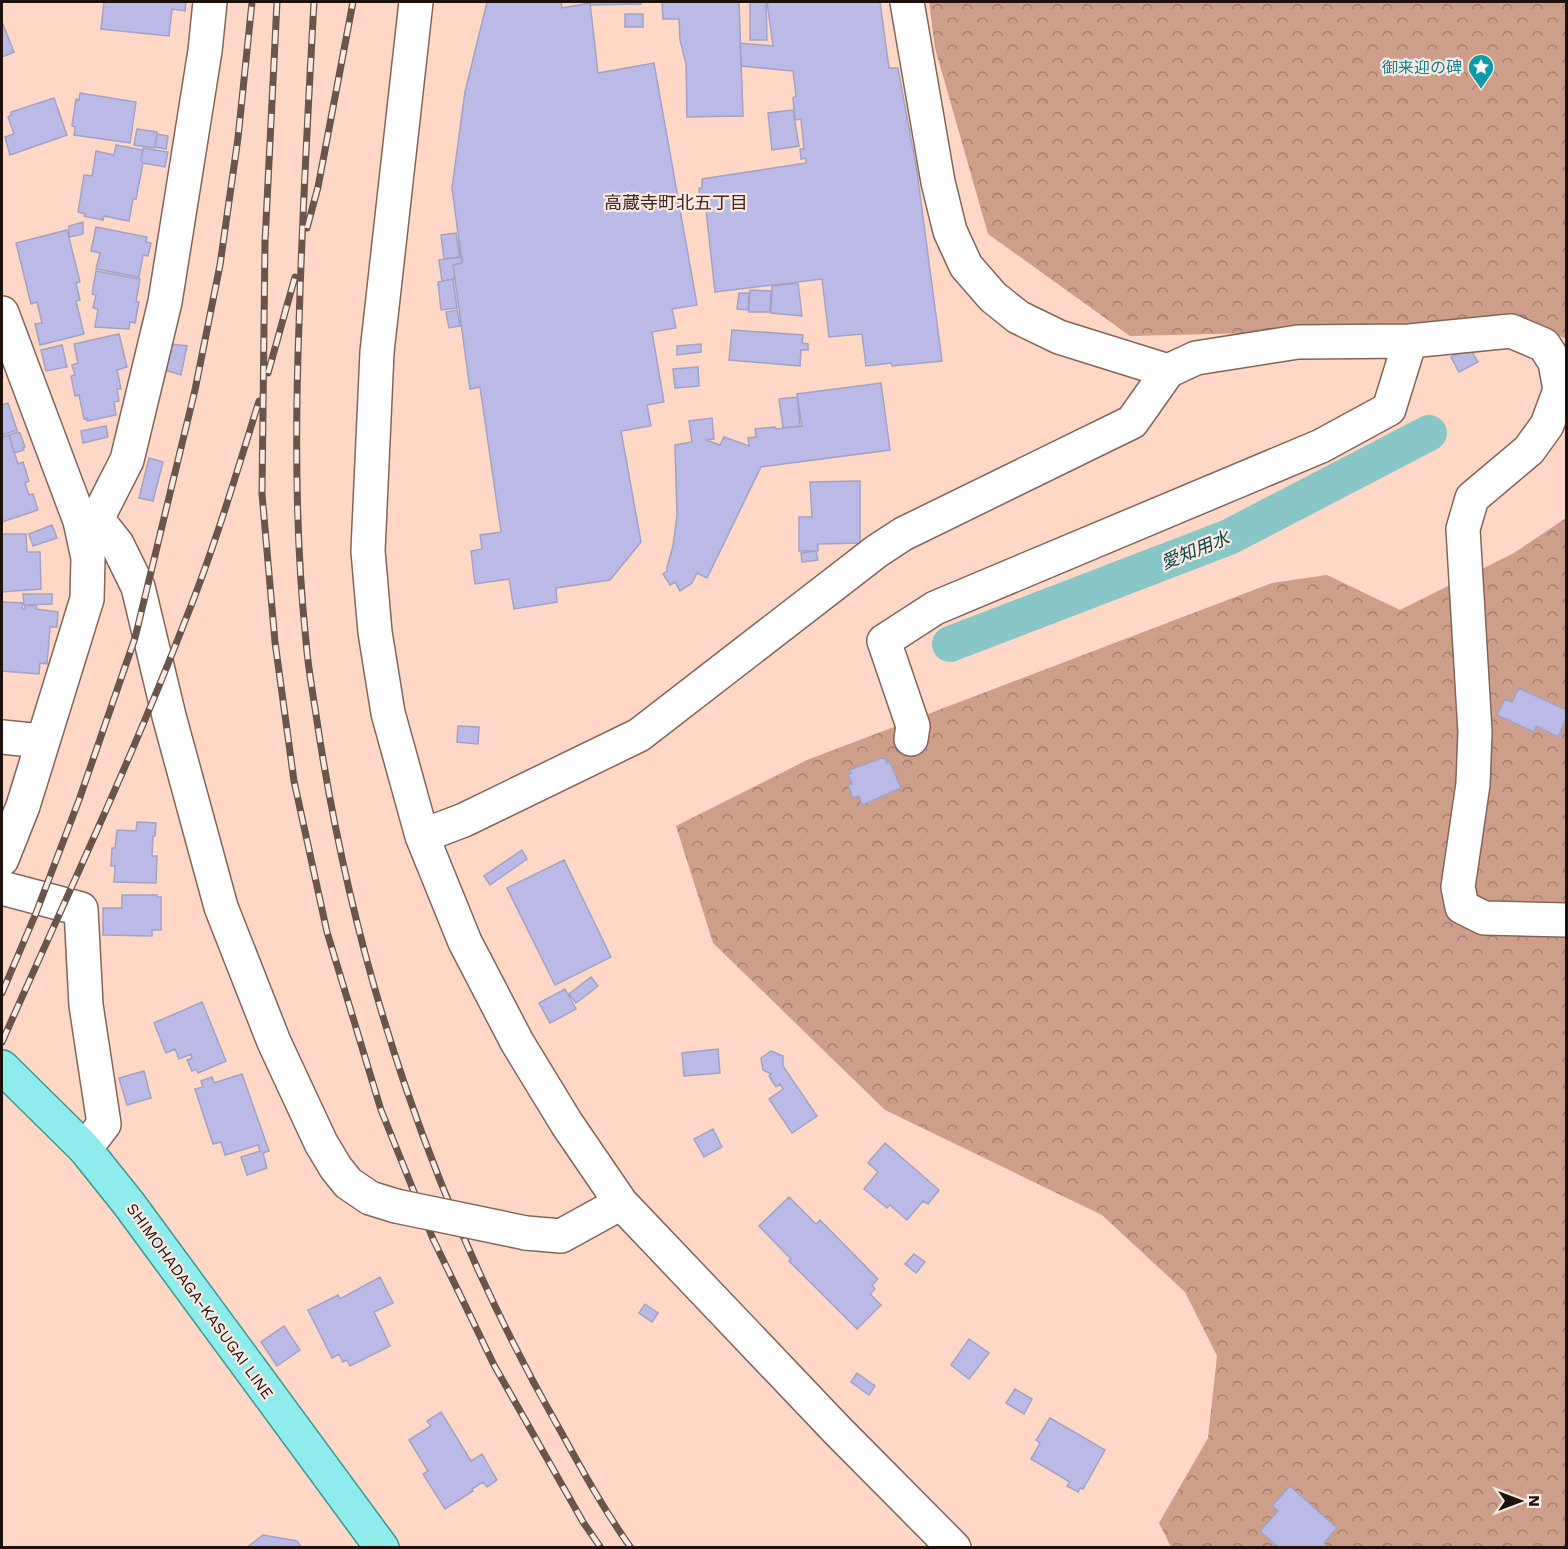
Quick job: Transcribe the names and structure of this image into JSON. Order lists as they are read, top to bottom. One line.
{"streets":{"main road":["SHIMOHADAGA-KASUGAI LINE"]},"districts":["高蔵寺町北五丁目"],"water":["愛知用水"],"places":{"place":["御来迎の碑"]},"north":"right"}
